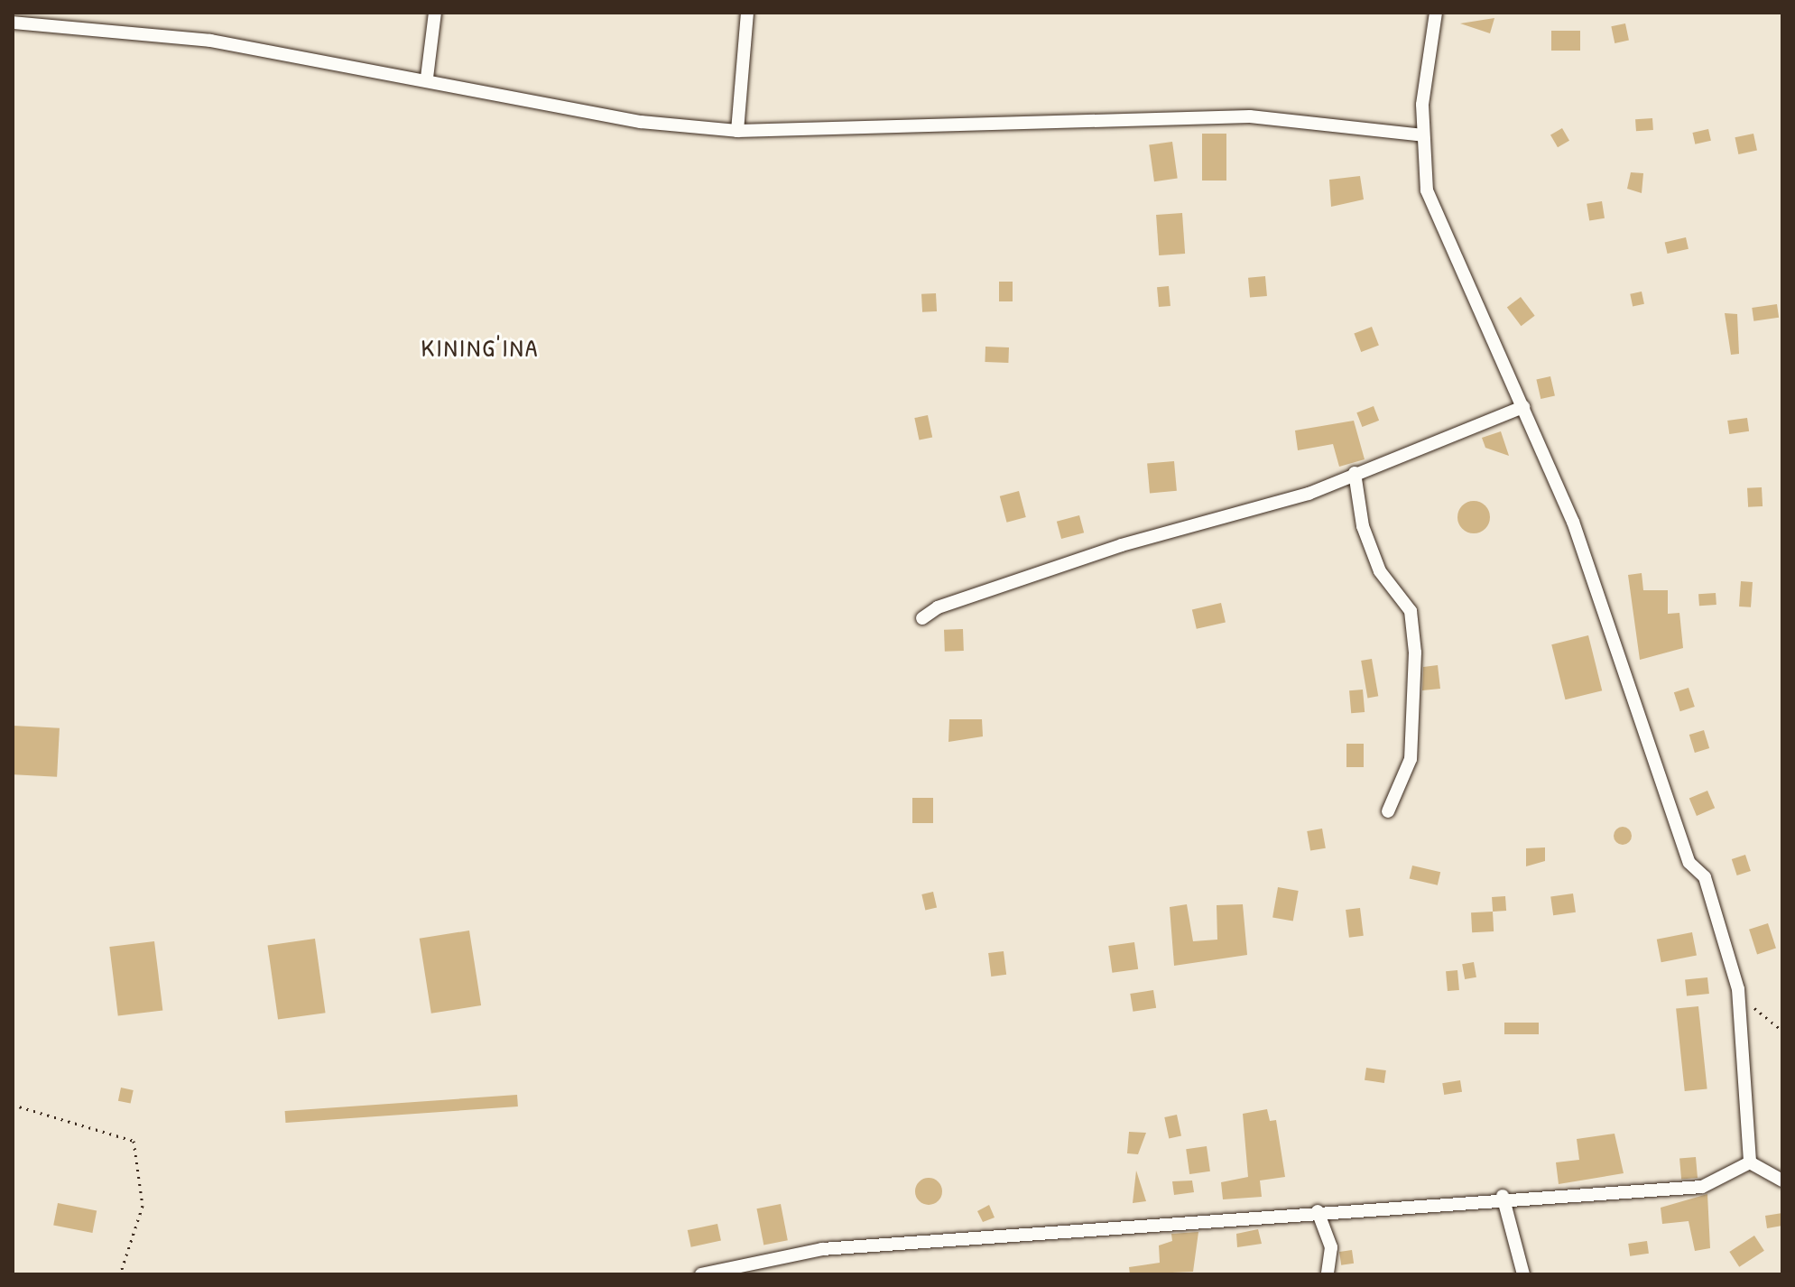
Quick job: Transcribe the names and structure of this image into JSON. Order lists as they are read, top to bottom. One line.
{"districts":["KINING'INA"]}
